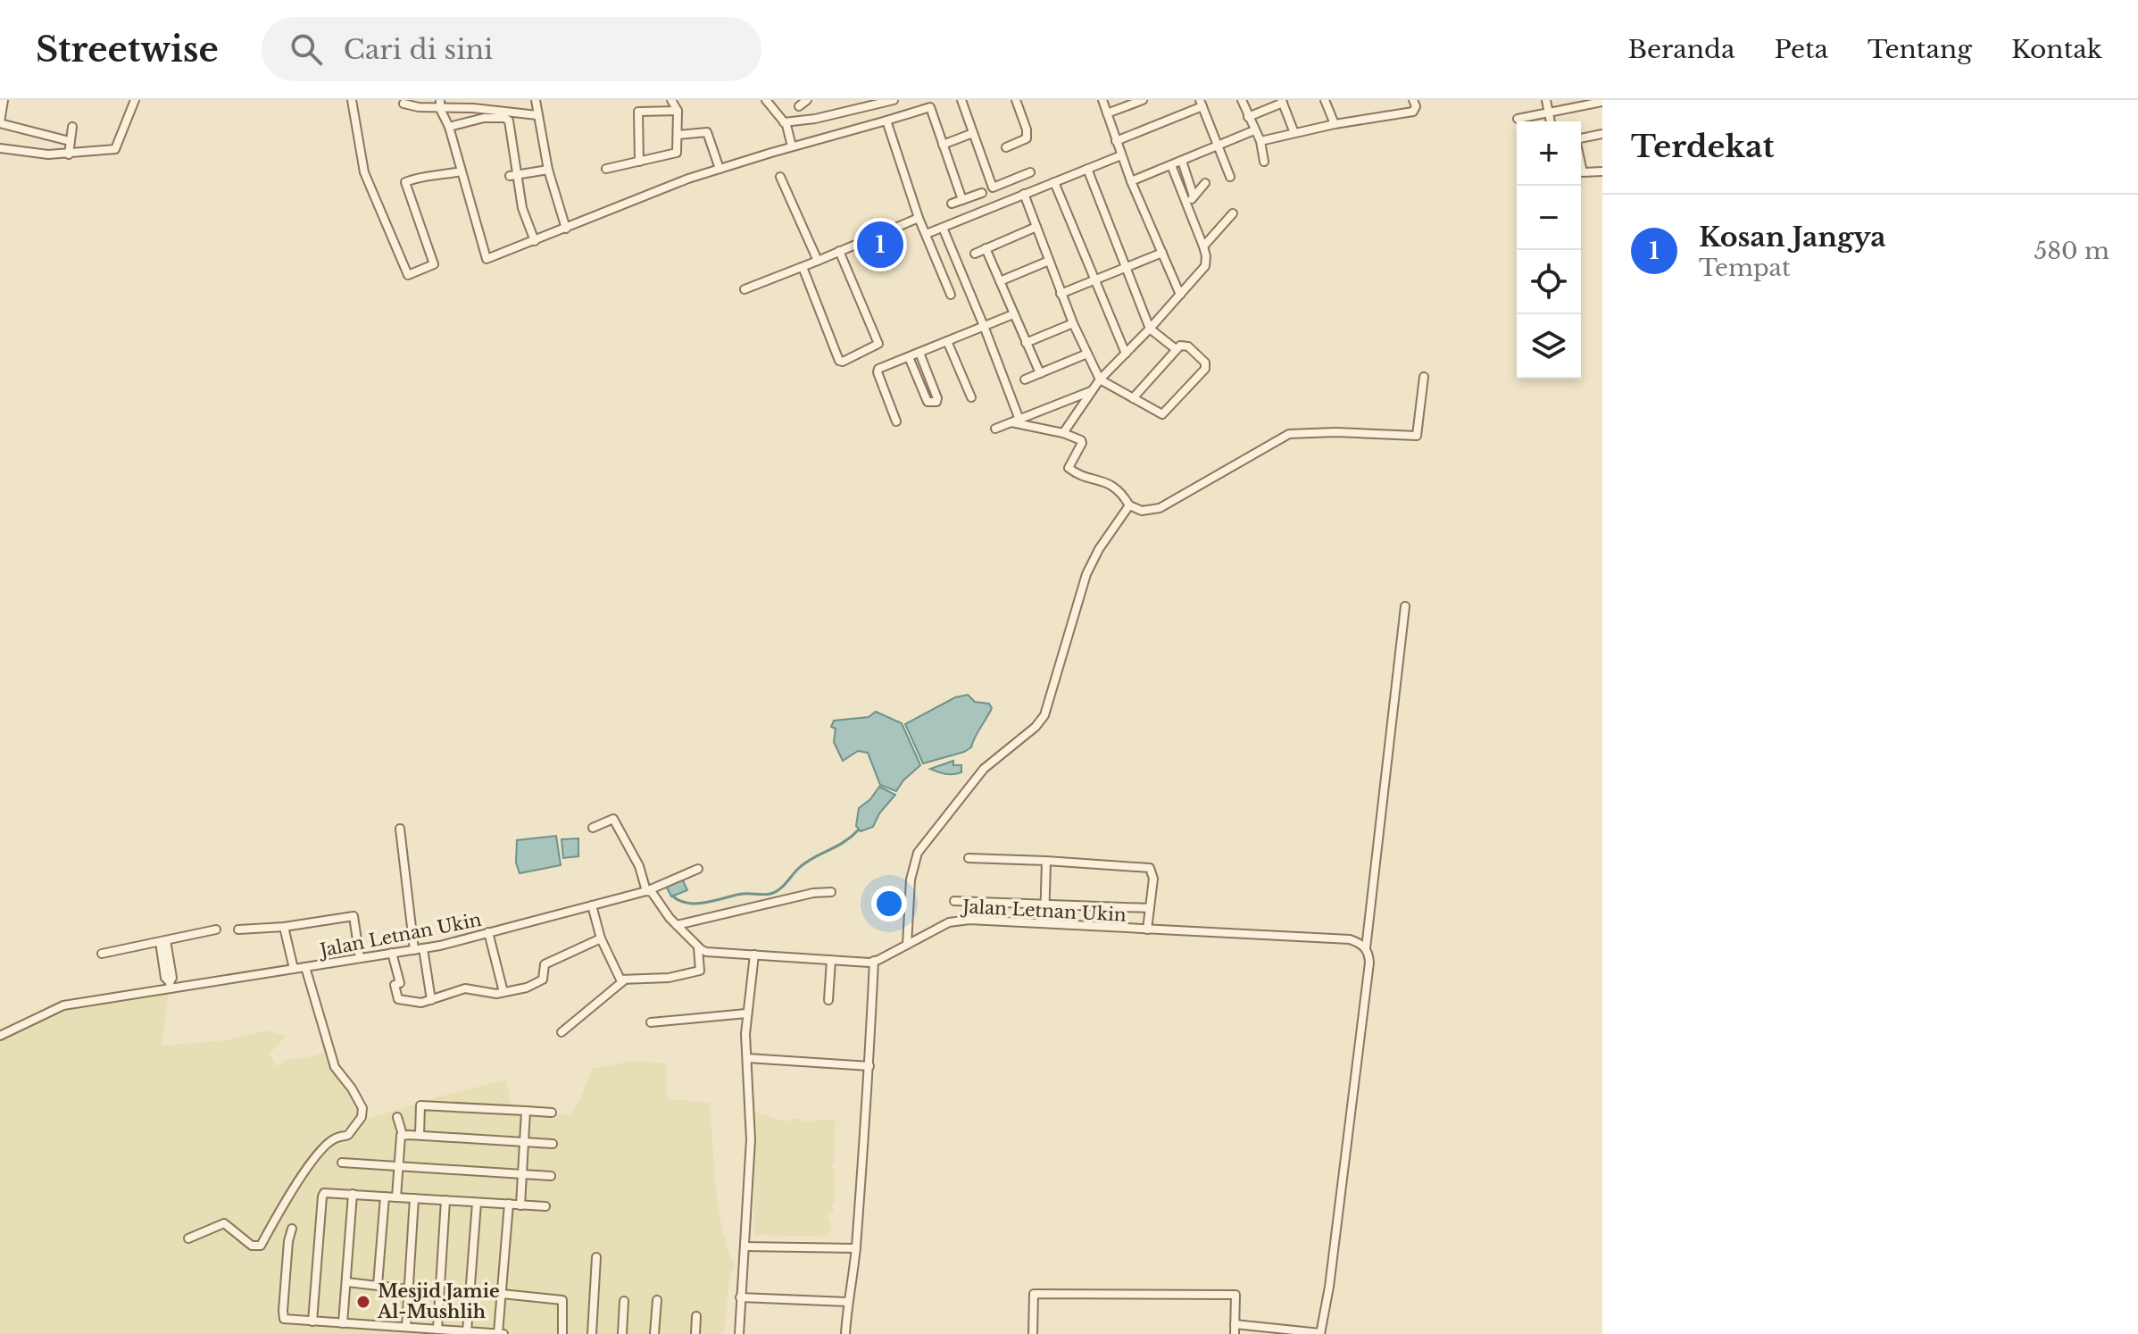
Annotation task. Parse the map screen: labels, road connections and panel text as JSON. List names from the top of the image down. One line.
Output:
{"streets":{"street":["Jalan Letnan Ukin"]},"places":["Mesjid Jamie Al-Mushlih"],"page":{"header":"Streetwise","search":"Cari di sini","nav":["Beranda","Peta","Tentang","Kontak"],"heading":"Terdekat","map_buttons":["+","−"],"list":[{"mark":"1","name":"Kosan Jangya","note":"Tempat","value":"580 m"}],"pins":"1"}}
